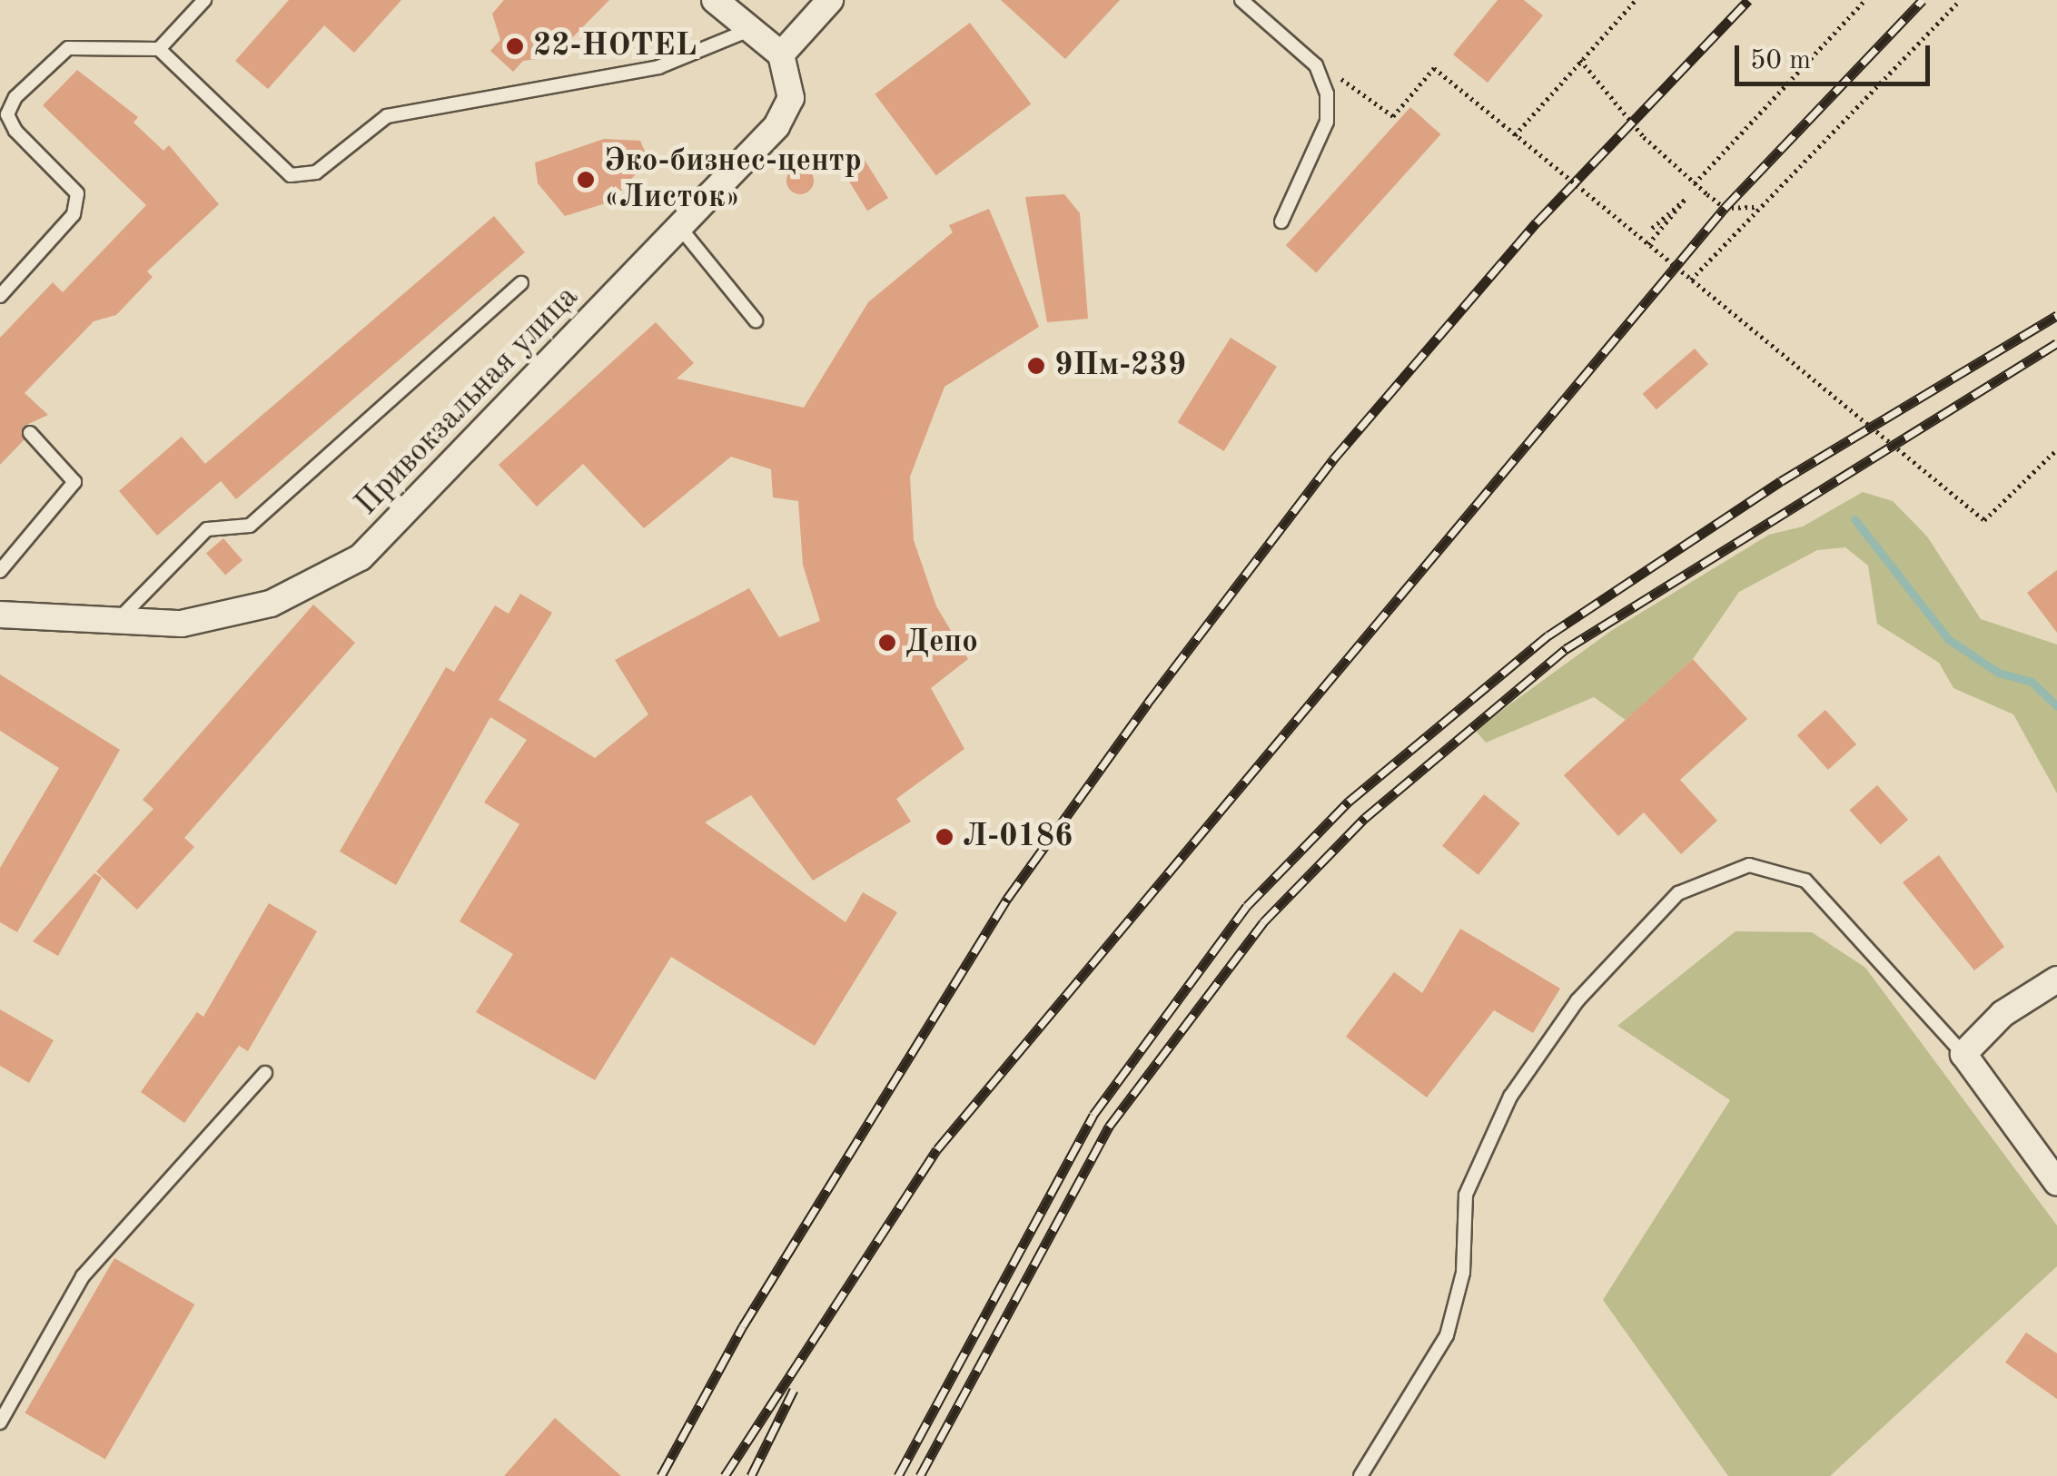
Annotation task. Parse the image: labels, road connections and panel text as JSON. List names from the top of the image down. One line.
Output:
{"streets":{"street":["Привокзальная улица"]},"places":["22-HOTEL","Эко-бизнес-центр «Листок»","9Пм-239","Депо","Л-0186"],"scale_bar":"50 m"}
